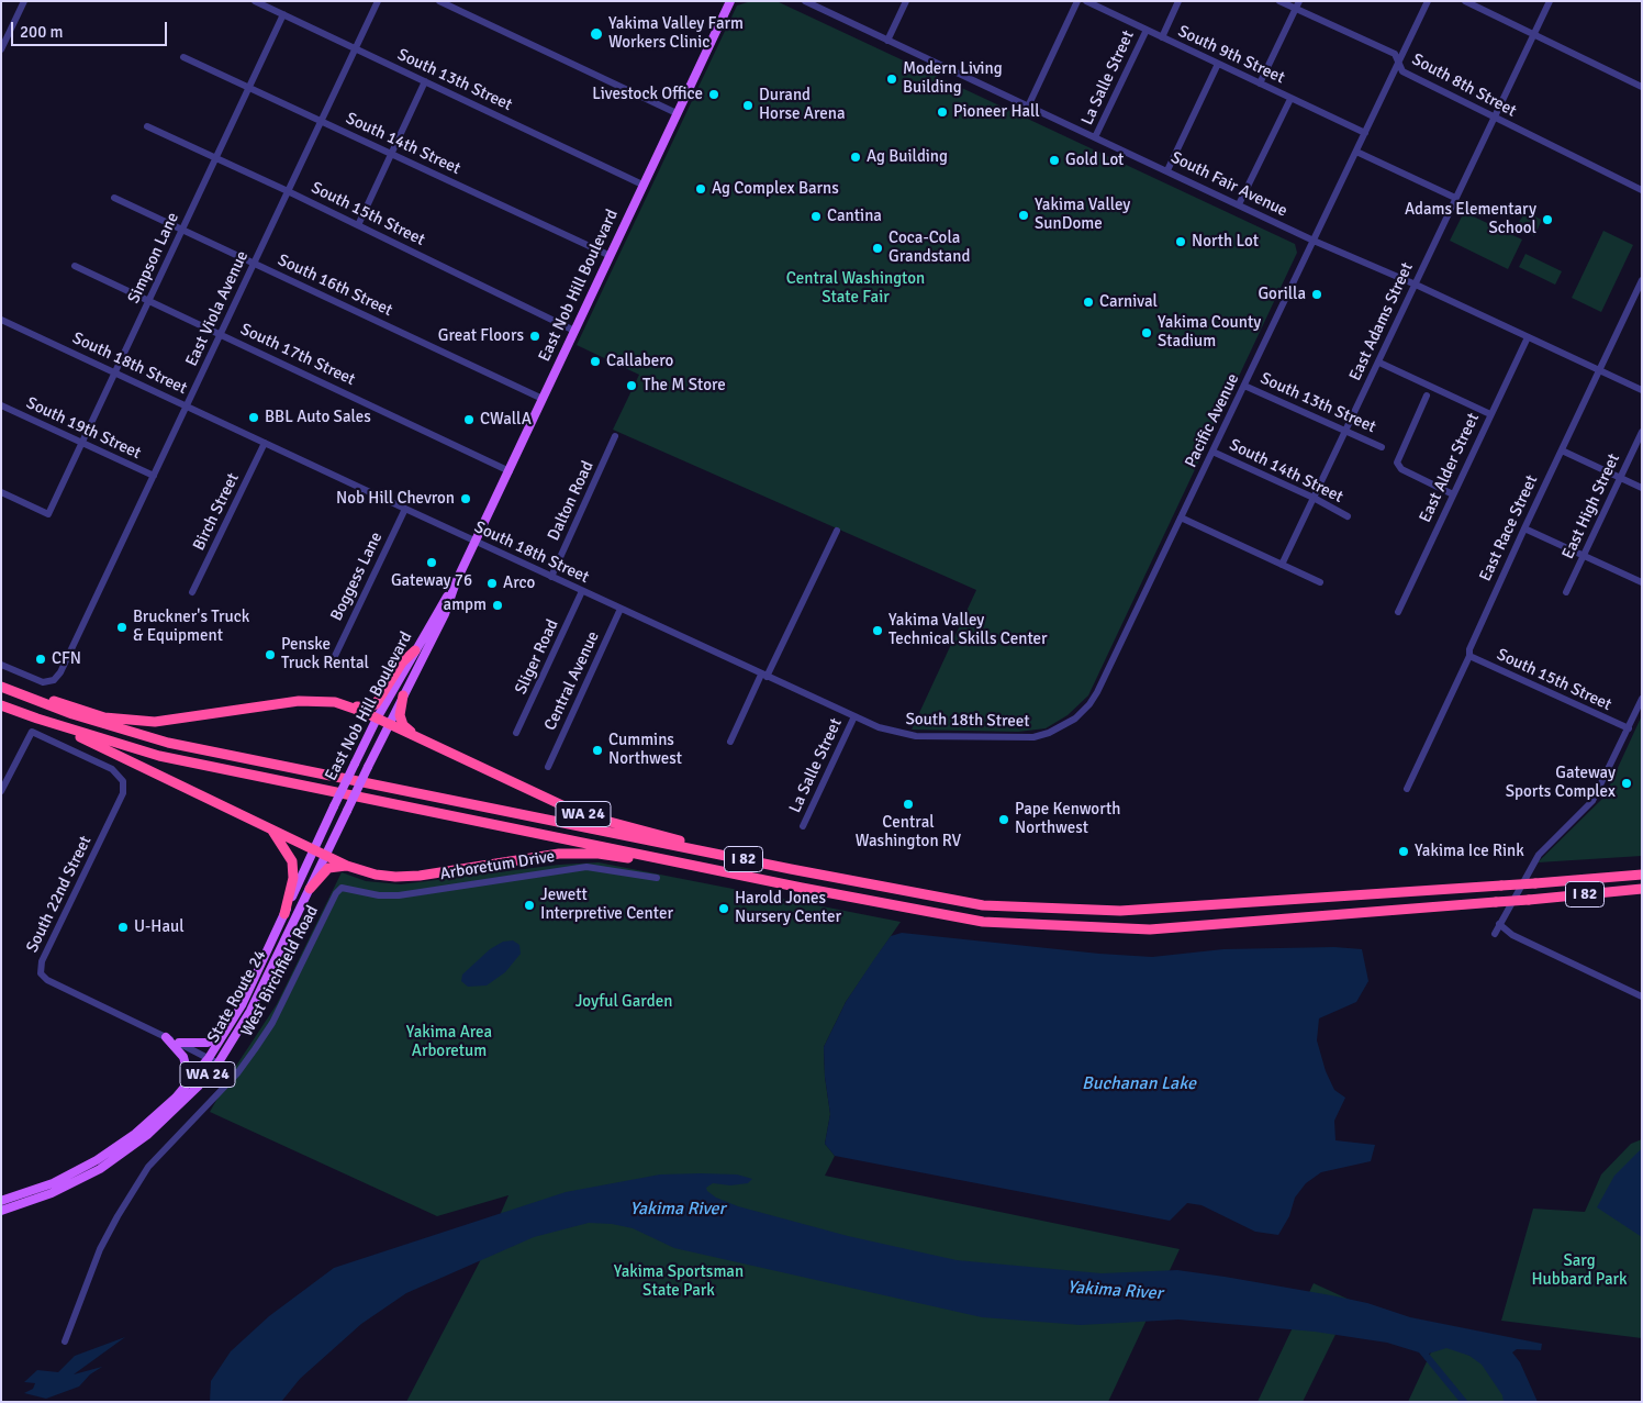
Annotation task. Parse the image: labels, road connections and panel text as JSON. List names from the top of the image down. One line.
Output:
{"streets":{"highway":["WA 24","I 82"],"main road":["East Nob Hill Boulevard","State Route 24"],"street":["South 9th Street","La Salle Street","South 13th Street","South 8th Street","South 14th Street","South Fair Avenue","South 15th Street","Simpson Lane","South 16th Street","East Viola Avenue","East Adams Street","South 17th Street","South 18th Street","Pacific Avenue","South 19th Street","East Alder Street","Dalton Road","East High Street","Birch Street","East Race Street","Boggess Lane","Sliger Road","Central Avenue","Arboretum Drive","South 22nd Street","West Birchfield Road"]},"crossings":[["South 9th Street","La Salle Street"],["South 9th Street","Pacific Avenue"],["La Salle Street","South Fair Avenue"],["La Salle Street","South 18th Street"],["South 13th Street","Simpson Lane"],["South 13th Street","East Nob Hill Boulevard"],["South 13th Street","East Viola Avenue"],["South 13th Street","East Adams Street"],["South 13th Street","Pacific Avenue"],["South 8th Street","East Adams Street"],["South 8th Street","Pacific Avenue"],["South 14th Street","Simpson Lane"],["South 14th Street","East Nob Hill Boulevard"],["South 14th Street","East Viola Avenue"],["South 14th Street","East Adams Street"],["South 14th Street","Pacific Avenue"],["South Fair Avenue","East Adams Street"],["South Fair Avenue","Pacific Avenue"],["South Fair Avenue","East Alder Street"],["South Fair Avenue","East Race Street"],["South 15th Street","Simpson Lane"],["South 15th Street","East Nob Hill Boulevard"],["South 15th Street","East Viola Avenue"],["South 15th Street","East Race Street"],["Simpson Lane","South 16th Street"],["Simpson Lane","South 17th Street"],["Simpson Lane","South 18th Street"],["Simpson Lane","South 19th Street"],["South 16th Street","East Nob Hill Boulevard"],["South 16th Street","East Viola Avenue"],["East Nob Hill Boulevard","South 17th Street"],["East Nob Hill Boulevard","South 18th Street"],["East Nob Hill Boulevard","WA 24"],["East Nob Hill Boulevard","State Route 24"],["East Viola Avenue","South 17th Street"],["East Viola Avenue","South 18th Street"],["East Viola Avenue","South 19th Street"],["South 18th Street","Pacific Avenue"],["South 18th Street","Dalton Road"],["South 18th Street","Birch Street"],["South 18th Street","Boggess Lane"],["South 18th Street","Sliger Road"],["South 18th Street","Central Avenue"],["WA 24","I 82"],["WA 24","State Route 24"],["Arboretum Drive","West Birchfield Road"],["South 22nd Street","West Birchfield Road"],["South 22nd Street","State Route 24"]],"water":["Buchanan Lake","Yakima River"],"parks":["Central Washington State Fair","Joyful Garden","Yakima Area Arboretum","Sarg Hubbard Park","Yakima Sportsman State Park"],"places":["Yakima Valley Farm Workers Clinic","Modern Living Building","Livestock Office","Durand Horse Arena","Pioneer Hall","Ag Building","Gold Lot","Ag Complex Barns","Yakima Valley SunDome","Cantina","Adams Elementary School","North Lot","Coca-Cola Grandstand","Gorilla","Carnival","Yakima County Stadium","Great Floors","Callabero","The M Store","BBL Auto Sales","CWallA","Nob Hill Chevron","Gateway 76","Arco","ampm","Bruckner's Truck & Equipment","Yakima Valley Technical Skills Center","Penske Truck Rental","CFN","Cummins Northwest","Gateway Sports Complex","Central Washington RV","Pape Kenworth Northwest","Yakima Ice Rink","Jewett Interpretive Center","Harold Jones Nursery Center","U-Haul"],"scale_bar":"200 m"}
